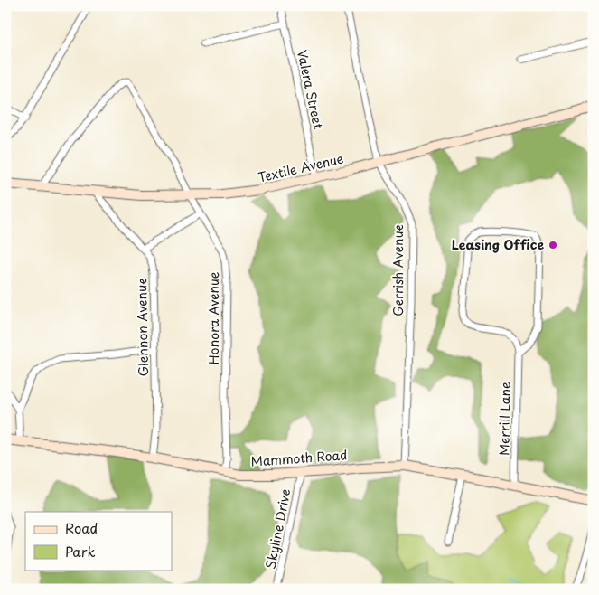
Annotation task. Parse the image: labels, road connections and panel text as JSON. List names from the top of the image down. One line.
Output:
{"streets":{"main road":["Textile Avenue","Mammoth Road"],"street":["Valera Street","Gerrish Avenue","Honora Avenue","Glennon Avenue","Merrill Lane","Skyline Drive"]},"crossings":[["Valera Street","Textile Avenue"],["Textile Avenue","Gerrish Avenue"],["Textile Avenue","Honora Avenue"],["Textile Avenue","Glennon Avenue"],["Gerrish Avenue","Mammoth Road"],["Honora Avenue","Mammoth Road"],["Glennon Avenue","Mammoth Road"],["Merrill Lane","Mammoth Road"],["Mammoth Road","Skyline Drive"]],"places":["Leasing Office"],"legend":["Road","Park"]}
